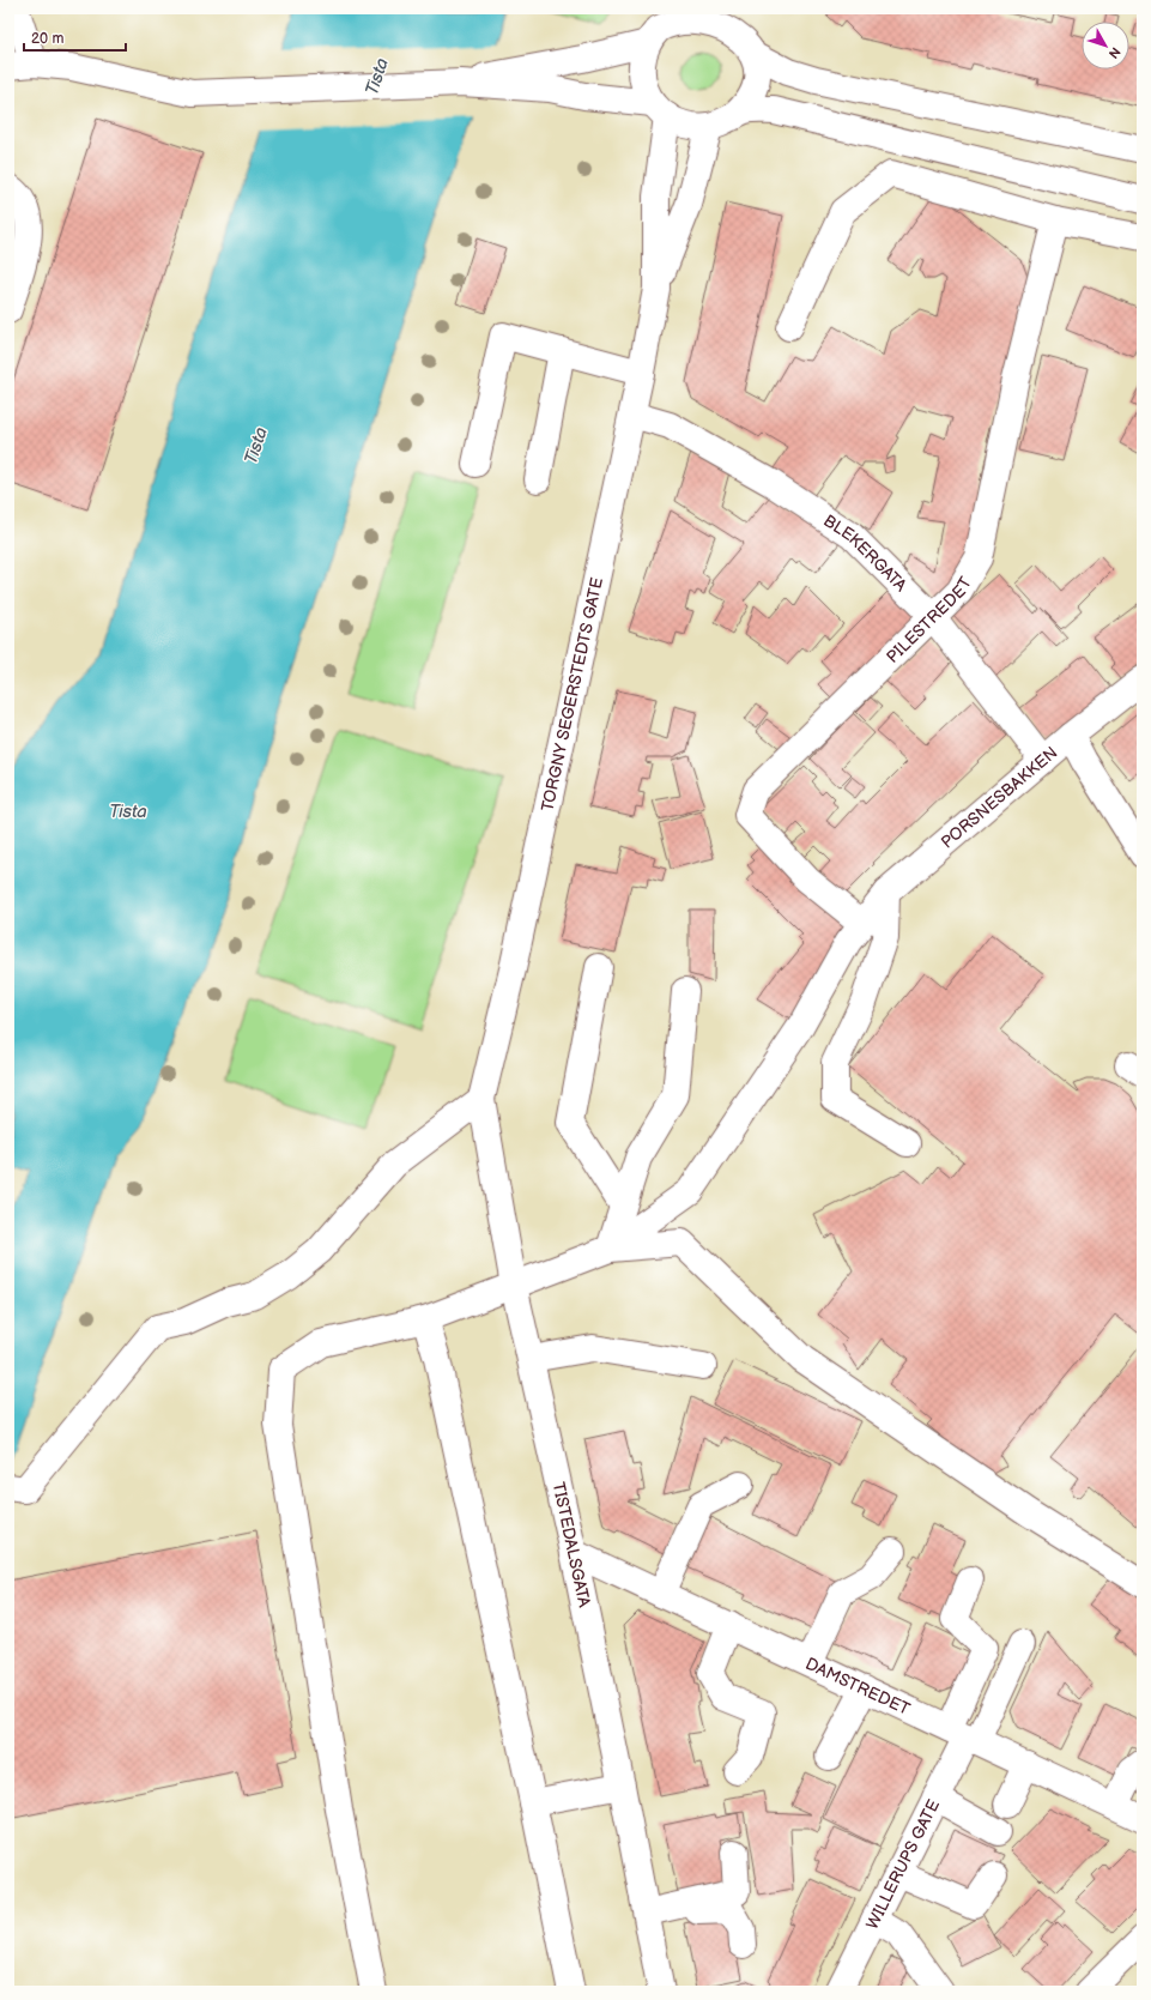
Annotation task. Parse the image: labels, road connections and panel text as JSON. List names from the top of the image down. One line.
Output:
{"streets":{"street":["BLEKERGATA","PILESTREDET","TORGNY SEGERSTEDTS GATE","PORSNESBAKKEN","TISTEDALSGATA","DAMSTREDET","WILLERUPS GATE"]},"crossings":[["BLEKERGATA","PILESTREDET"],["BLEKERGATA","TORGNY SEGERSTEDTS GATE"],["BLEKERGATA","PORSNESBAKKEN"],["PILESTREDET","PORSNESBAKKEN"],["TORGNY SEGERSTEDTS GATE","TISTEDALSGATA"],["TISTEDALSGATA","DAMSTREDET"],["DAMSTREDET","WILLERUPS GATE"]],"water":["Tista"],"scale_bar":"20 m","north":"bottom right"}
